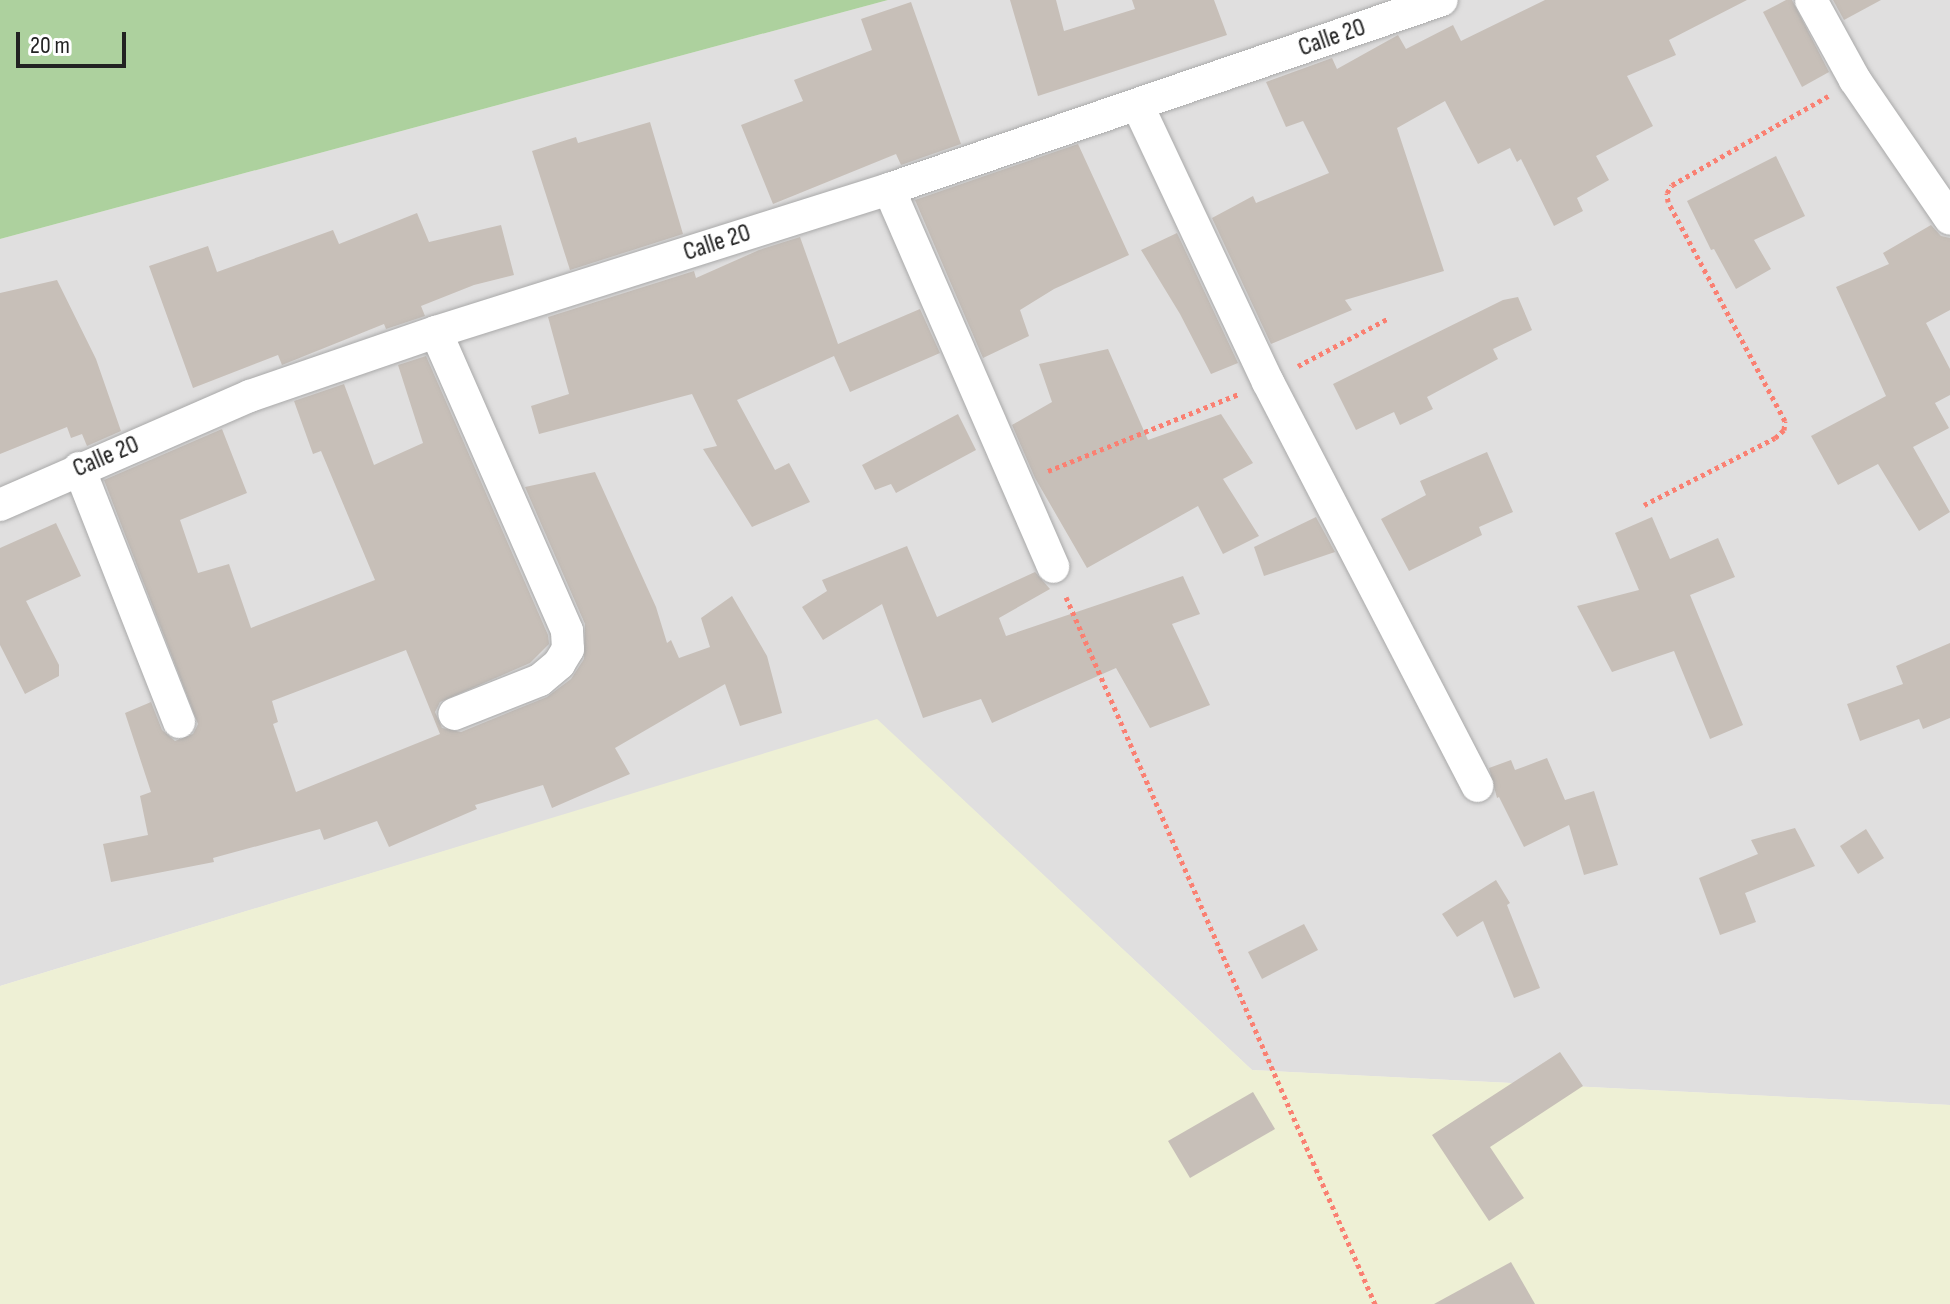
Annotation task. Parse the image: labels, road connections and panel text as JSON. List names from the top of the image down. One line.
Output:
{"streets":{"street":["Calle 20"]},"scale_bar":"20 m"}
